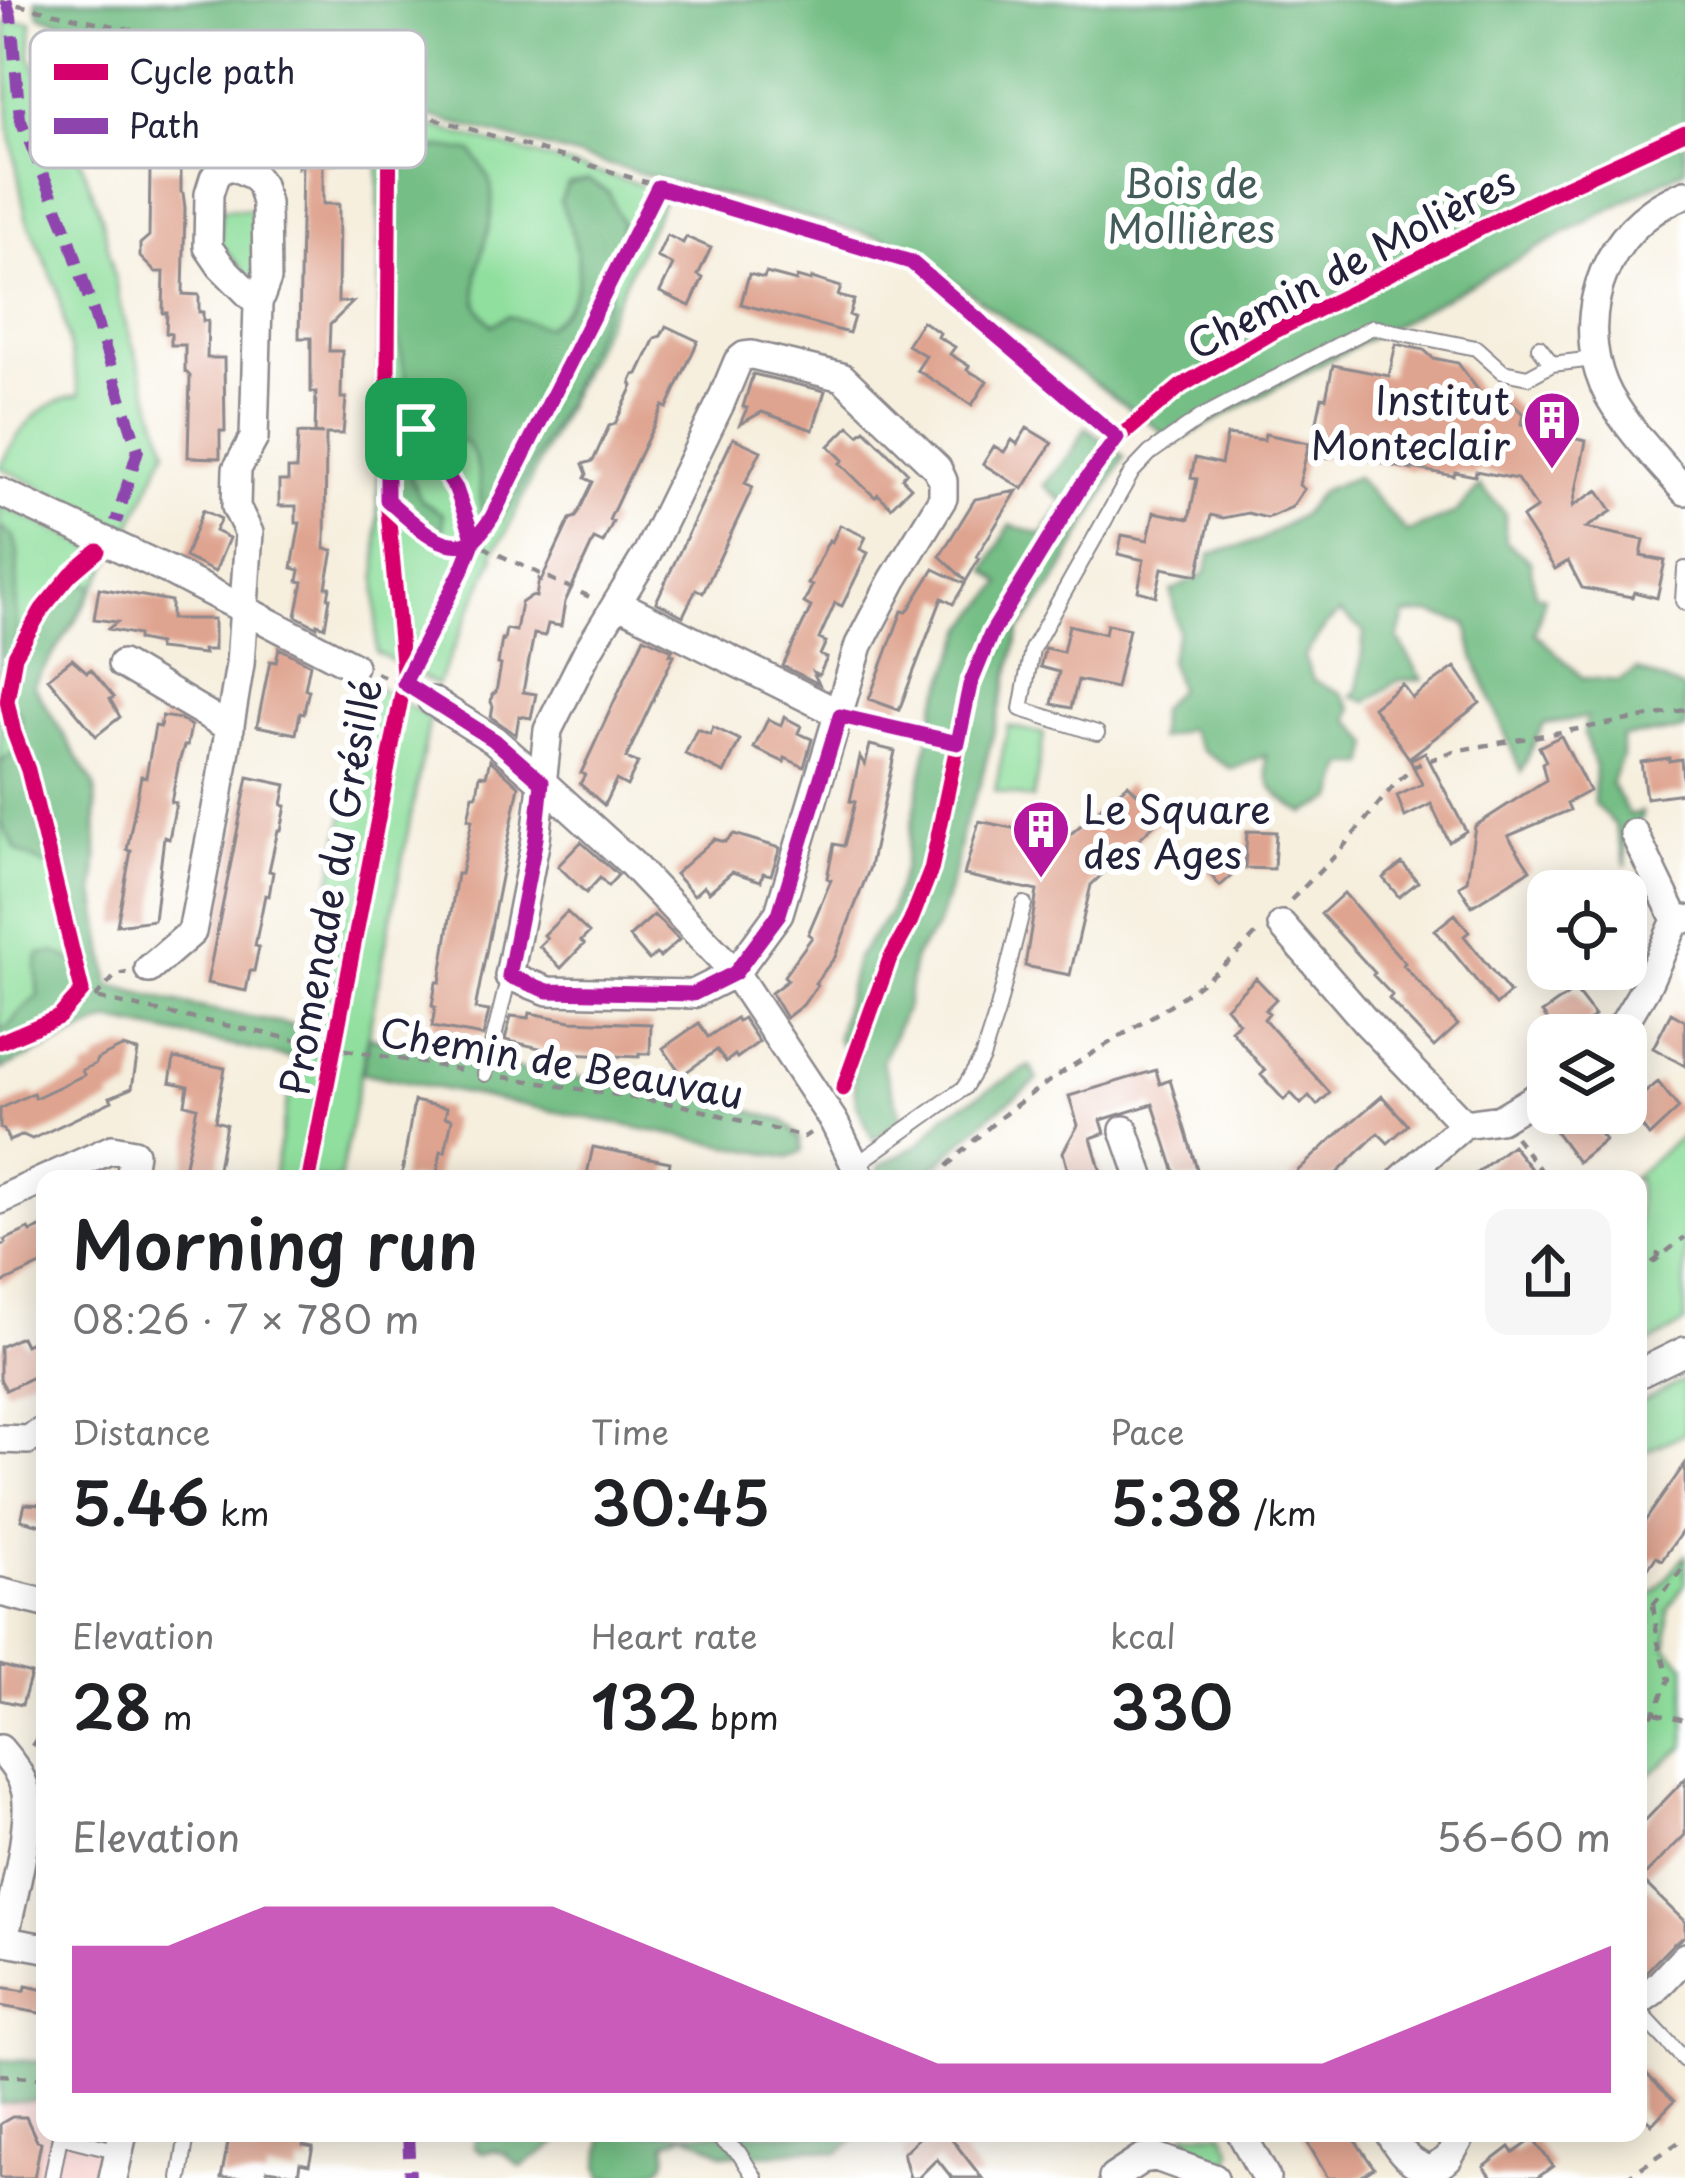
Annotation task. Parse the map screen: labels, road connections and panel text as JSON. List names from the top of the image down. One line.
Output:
{"streets":{"path":["Chemin de Beauvau"],"cycle path":["Chemin de Molières","Promenade du Grésillé"]},"crossings":[["Promenade du Grésillé","Chemin de Beauvau"]],"parks":["Bois de Mollières"],"places":{"building":["Institut Monteclair","Le Square des Ages"]},"legend":["Cycle path","Path"],"page":{"heading":["Morning run","08:26 · 7 × 780 m"],"stats":[["Distance","5.46 km"],["Time","30:45"],["Pace","5:38 /km"],["Elevation","28 m"],["Heart rate","132 bpm"],["kcal","330"]],"chart":["Elevation","56–60 m"]}}
